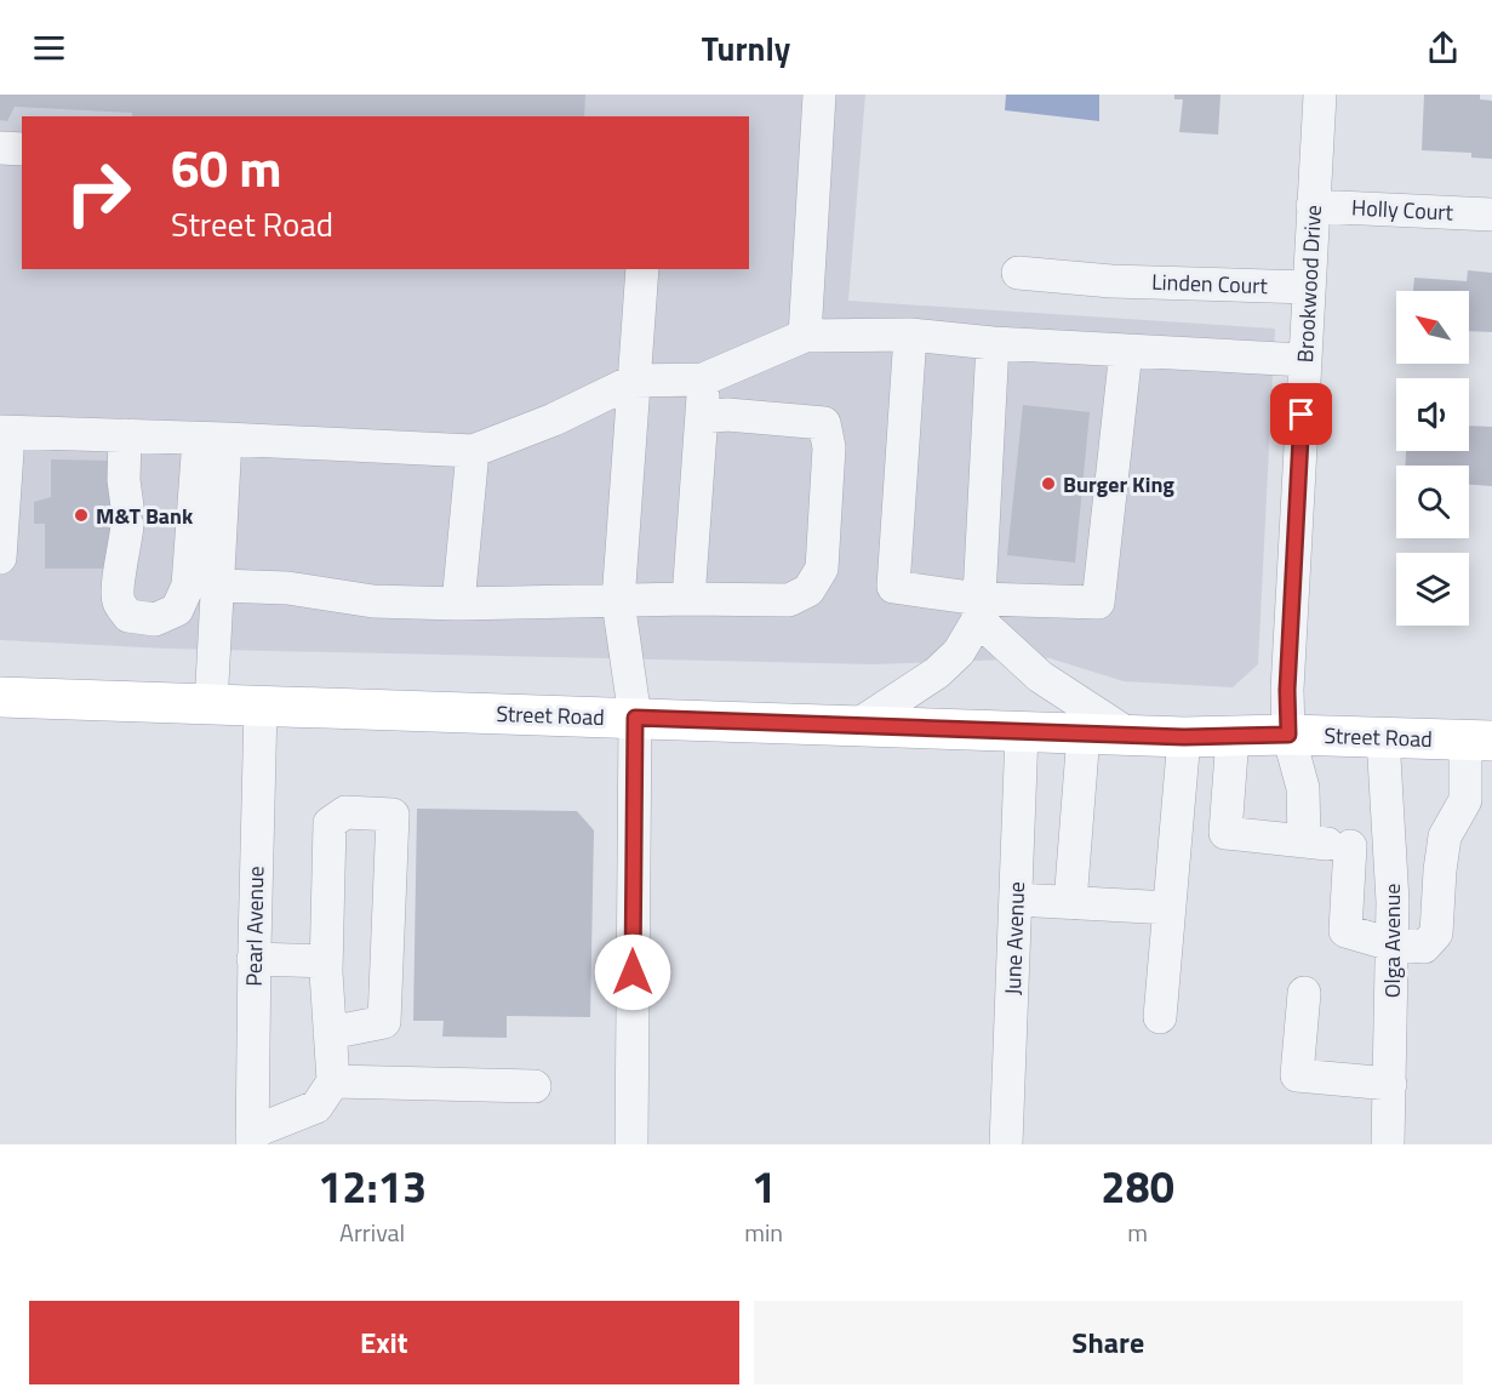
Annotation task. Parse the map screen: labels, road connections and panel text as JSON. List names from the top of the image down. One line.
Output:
{"streets":{"main road":["Street Road"],"street":["Holly Court","Linden Court","Brookwood Drive","Pearl Avenue","June Avenue","Olga Avenue"]},"crossings":[["Holly Court","Brookwood Drive"],["Linden Court","Brookwood Drive"],["Brookwood Drive","Street Road"],["Street Road","Pearl Avenue"],["Street Road","June Avenue"],["Street Road","Olga Avenue"]],"places":["Burger King","M&T Bank"],"north":"top left","page":{"header":"Turnly","turn":["60 m","Street Road"],"eta":["12:13","Arrival","1","min","280","m"],"buttons":["Exit","Share"]}}
